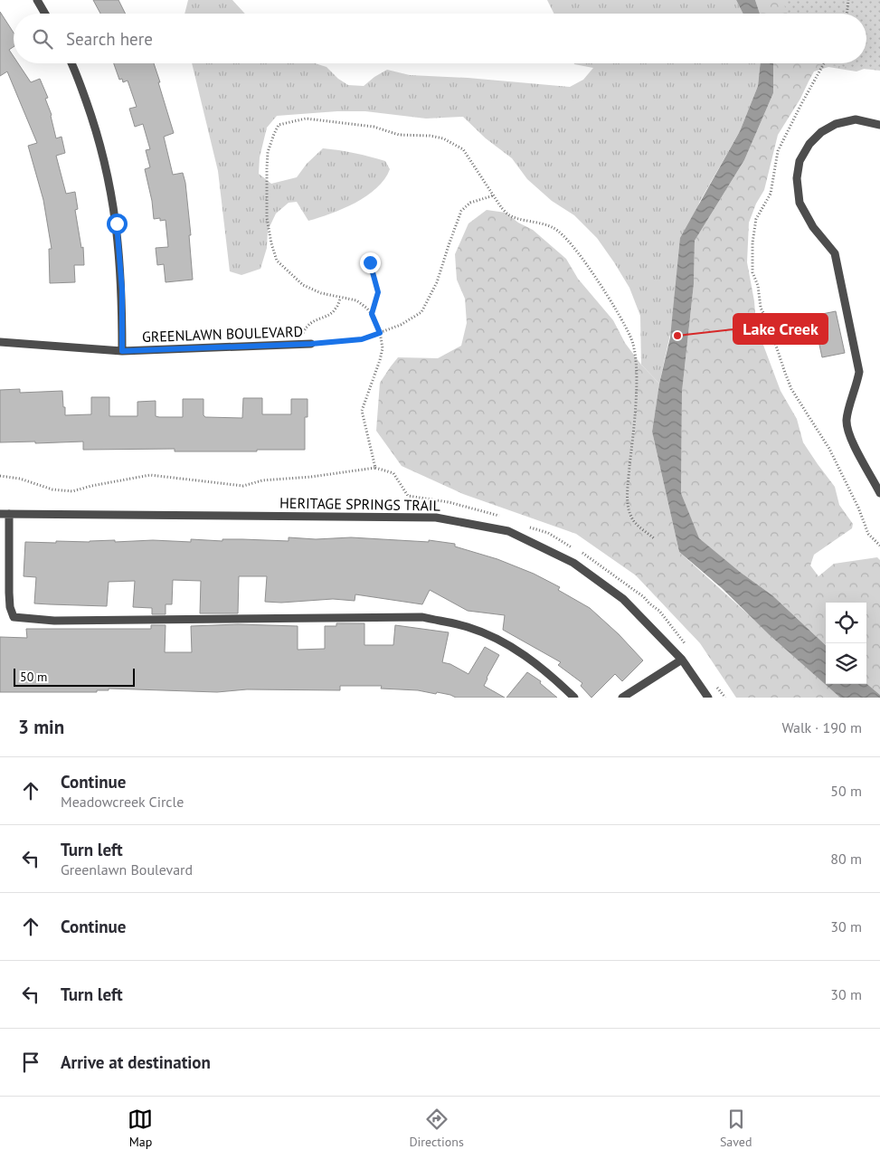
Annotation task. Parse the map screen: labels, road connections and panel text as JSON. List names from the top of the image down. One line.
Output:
{"streets":{"street":["GREENLAWN BOULEVARD","HERITAGE SPRINGS TRAIL"]},"places":["Lake Creek"],"scale_bar":"50 m","page":{"search":"Search here","scale":"50 m","heading":["3 min","Walk · 190 m"],"list":[["Continue","Meadowcreek Circle","50 m"],["Turn left","Greenlawn Boulevard","80 m"],["Continue","30 m"],["Turn left","30 m"],"Arrive at destination"],"nav":["Map","Directions","Saved"]}}
